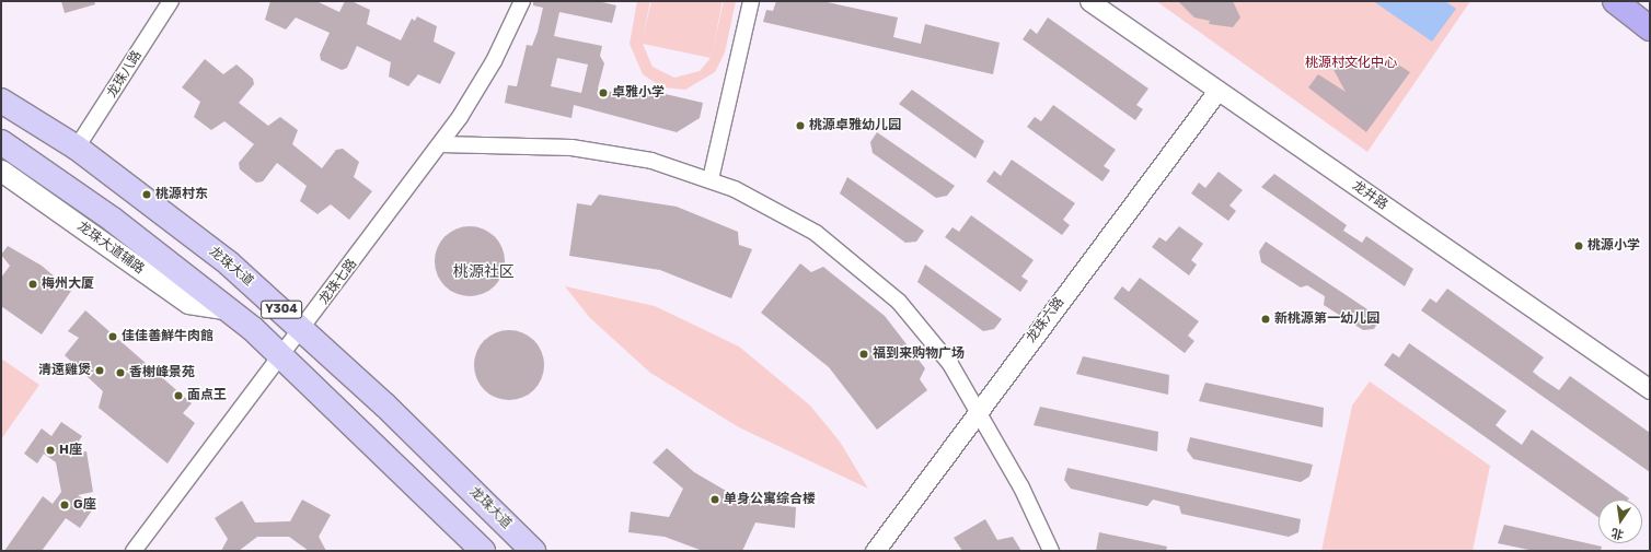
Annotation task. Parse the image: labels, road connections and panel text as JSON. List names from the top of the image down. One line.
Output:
{"streets":{"main road":["龙珠大道辅路","龙珠大道","Y304"],"street":["龙珠八路","龙井路","龙珠七路","龙珠六路"]},"crossings":[["龙珠八路","龙珠大道"],["龙井路","龙珠六路"],["龙珠大道","龙珠七路"]],"districts":["桃源社区"],"parks":["桃源村文化中心"],"places":["卓雅小学","桃源卓雅幼儿园","桃源村东","桃源小学","梅州大厦","新桃源第一幼儿园","佳佳善鮮牛肉館","福到来购物广场","清遠雞煲","香榭峰景苑","面点王","H座","单身公寓综合楼","G座"],"north":"bottom"}
